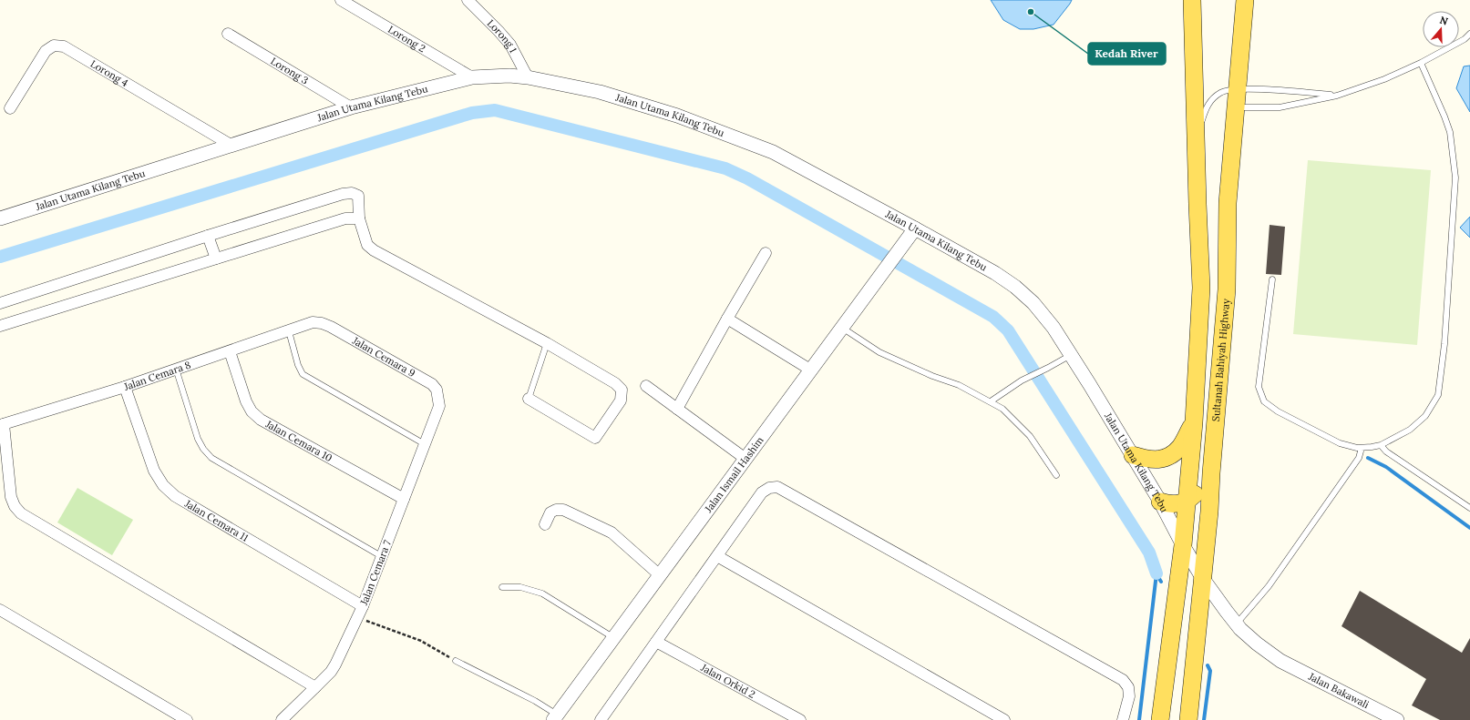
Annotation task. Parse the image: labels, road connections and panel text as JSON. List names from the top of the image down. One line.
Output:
{"streets":{"main road":["Sultanah Bahiyah Highway"],"street":["Lorong 1","Lorong 2","Lorong 3","Lorong 4","Jalan Utama Kilang Tebu","Jalan Cemara 9","Jalan Cemara 8","Jalan Cemara 10","Jalan Ismail Hashim","Jalan Cemara 11","Jalan Cemara 7","Jalan Orkid 2","Jalan Bakawali"]},"crossings":[["Lorong 1","Jalan Utama Kilang Tebu"],["Lorong 2","Jalan Utama Kilang Tebu"],["Lorong 3","Jalan Utama Kilang Tebu"],["Lorong 4","Jalan Utama Kilang Tebu"],["Jalan Utama Kilang Tebu","Sultanah Bahiyah Highway"],["Jalan Utama Kilang Tebu","Jalan Ismail Hashim"],["Jalan Utama Kilang Tebu","Jalan Bakawali"],["Jalan Cemara 9","Jalan Cemara 8"],["Jalan Cemara 9","Jalan Cemara 7"],["Jalan Cemara 8","Jalan Cemara 10"],["Jalan Cemara 8","Jalan Cemara 11"],["Jalan Cemara 10","Jalan Cemara 7"],["Jalan Cemara 11","Jalan Cemara 7"]],"places":["Kedah River"],"north":"top"}
